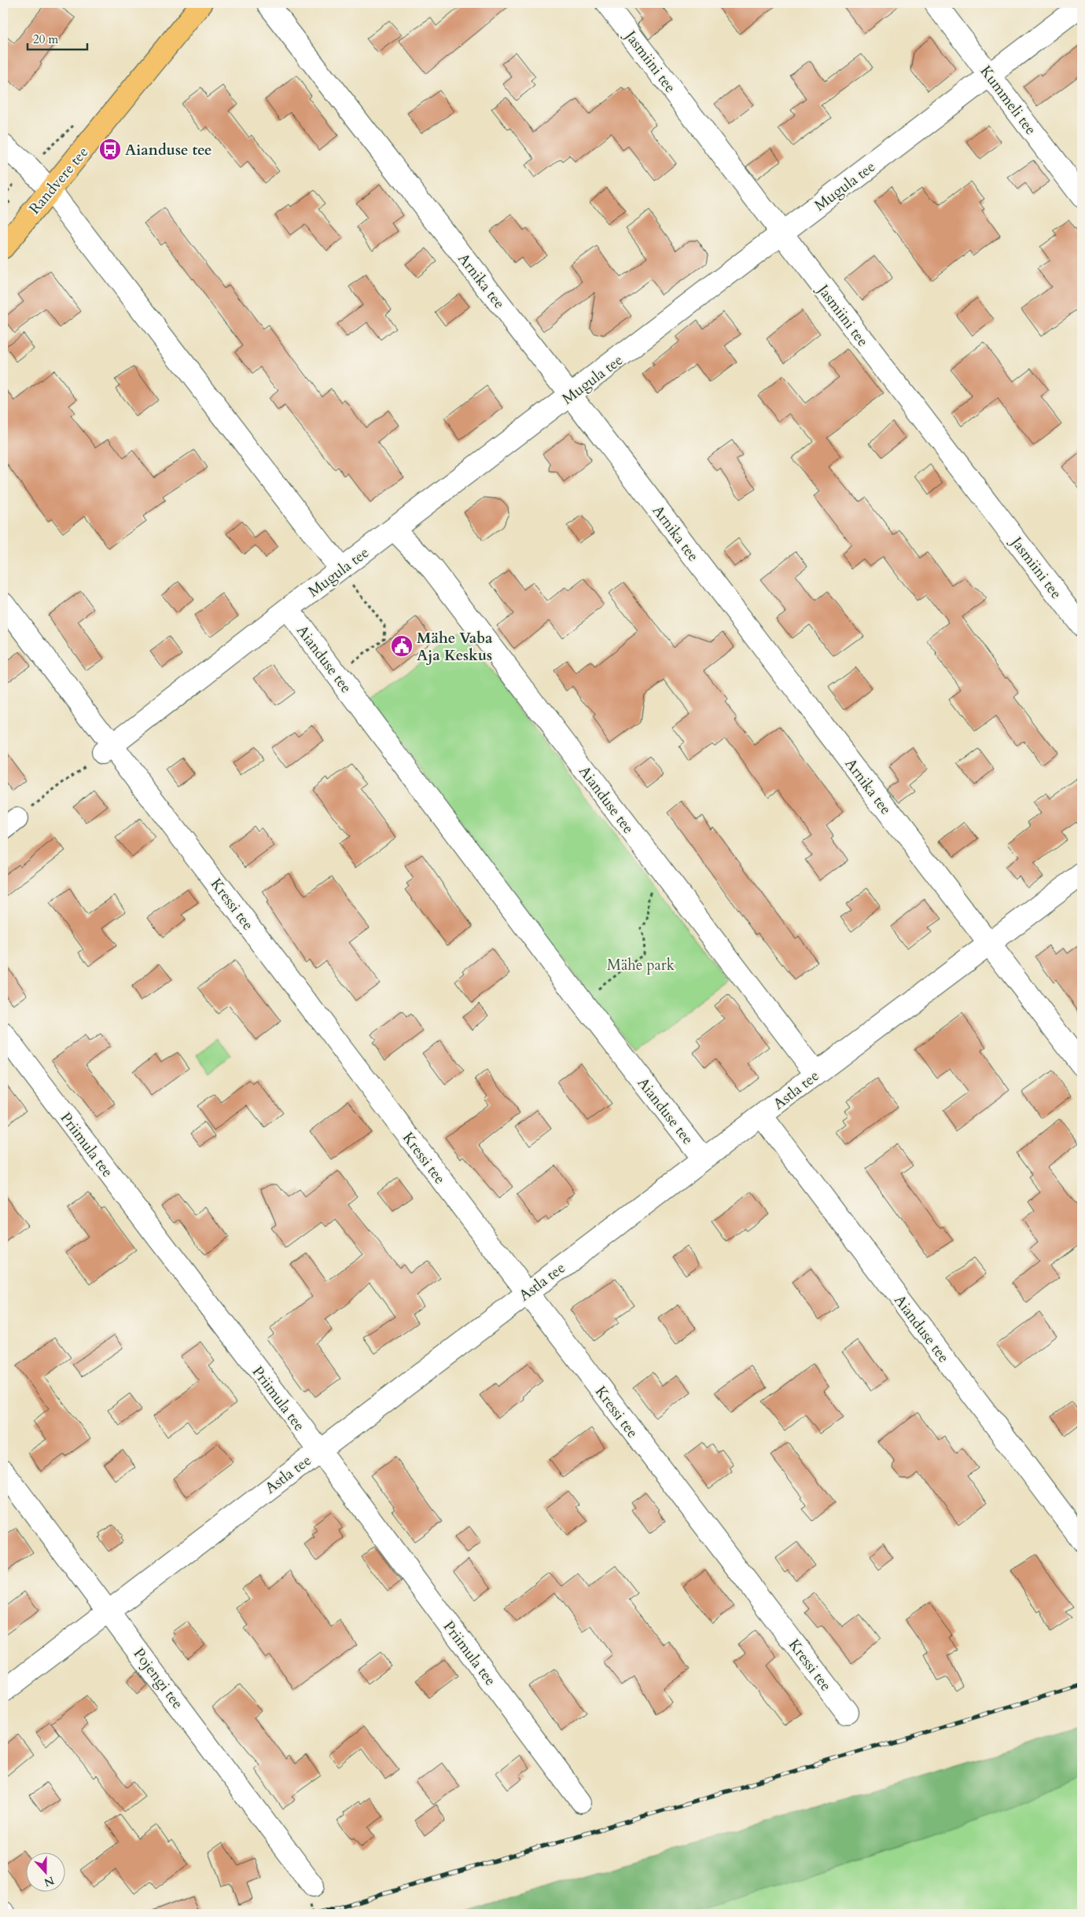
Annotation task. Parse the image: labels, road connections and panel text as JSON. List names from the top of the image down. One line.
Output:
{"streets":{"main road":["Randvere tee"],"street":["Jasmiini tee","Kummeli tee","Mugula tee","Arnika tee","Aianduse tee","Kressi tee","Astla tee","Priimula tee","Pojengi tee"]},"crossings":[["Jasmiini tee","Mugula tee"],["Kummeli tee","Mugula tee"],["Mugula tee","Arnika tee"],["Mugula tee","Aianduse tee"],["Mugula tee","Kressi tee"],["Arnika tee","Astla tee"],["Aianduse tee","Astla tee"],["Kressi tee","Astla tee"],["Astla tee","Priimula tee"],["Astla tee","Pojengi tee"]],"parks":["Mähe park"],"places":{"bus stop":["Aianduse tee"],"public building":["Mähe Vaba Aja Keskus"]},"scale_bar":"20 m","north":"bottom"}
